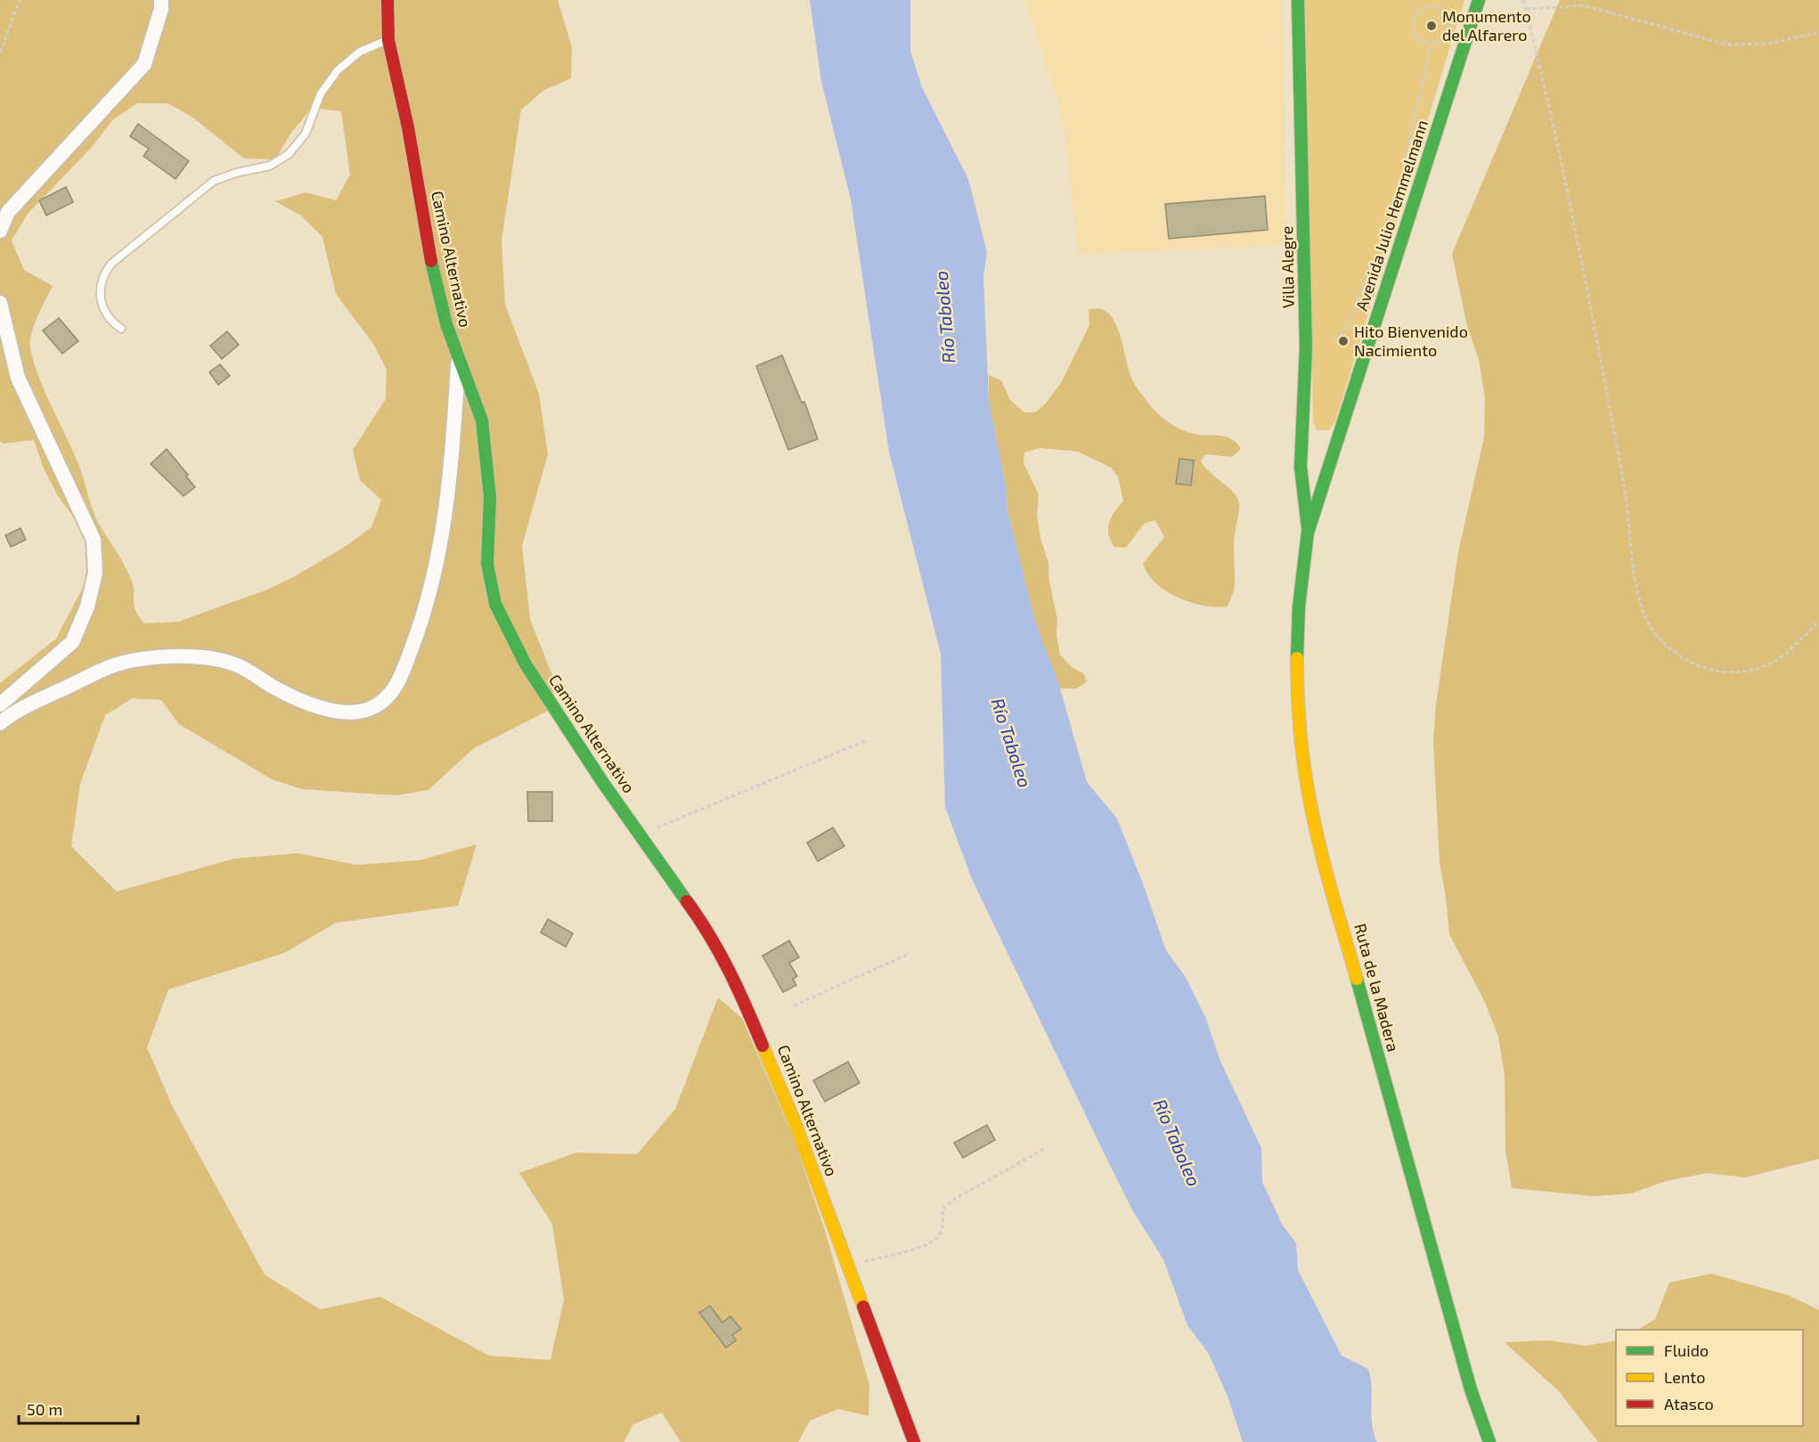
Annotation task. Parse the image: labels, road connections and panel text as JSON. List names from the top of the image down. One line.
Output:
{"streets":{"main road":["Avenida Julio Hemmelmann","Camino Alternativo","Villa Alegre","Ruta de la Madera"]},"crossings":[["Avenida Julio Hemmelmann","Villa Alegre"],["Avenida Julio Hemmelmann","Ruta de la Madera"],["Villa Alegre","Ruta de la Madera"]],"water":["Río Taboleo"],"places":["Monumento del Alfarero","Hito Bienvenido Nacimiento"],"legend":["Fluido","Lento","Atasco"],"scale_bar":"50 m"}
